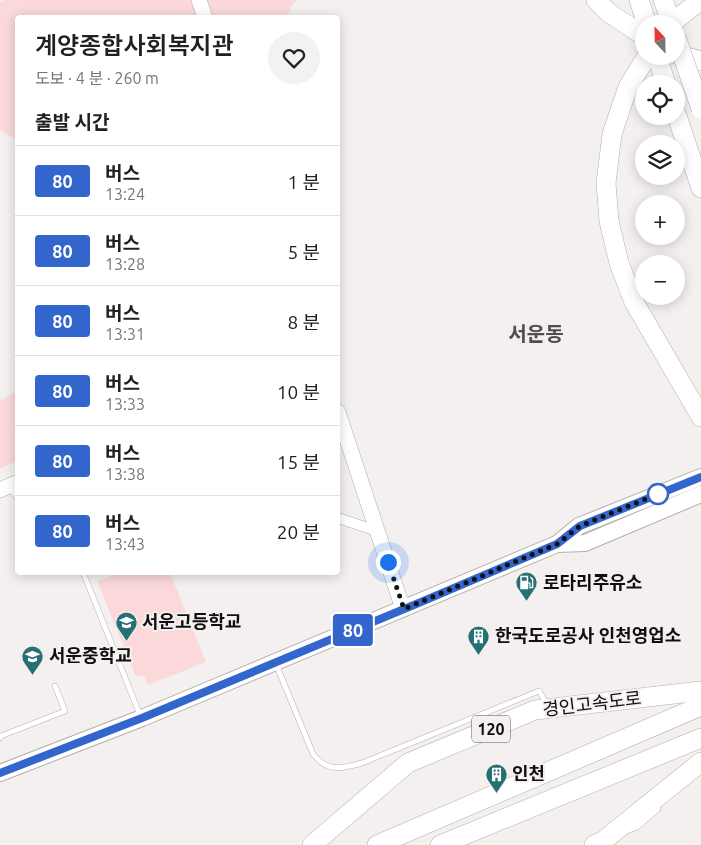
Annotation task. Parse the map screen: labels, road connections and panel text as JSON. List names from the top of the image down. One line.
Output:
{"streets":{"highway":["경인고속도로","120"]},"districts":["서운동"],"places":{"fuel station":["로타리주유소"],"school or university":["서운고등학교","서운중학교"],"building":["한국도로공사 인천영업소","인천"]},"lines":["bus line 80"],"north":"top","page":{"on_map":"80","map_buttons":["+","−"],"heading":[["계양종합사회복지관","도보 · 4 분 · 260 m"],"출발 시간"],"list":[{"mark":"80","name":"버스","note":"13:24","value":"1 분"},{"mark":"80","name":"버스","note":"13:28","value":"5 분"},{"mark":"80","name":"버스","note":"13:31","value":"8 분"},{"mark":"80","name":"버스","note":"13:33","value":"10 분"},{"mark":"80","name":"버스","note":"13:38","value":"15 분"},{"mark":"80","name":"버스","note":"13:43","value":"20 분"}]}}
